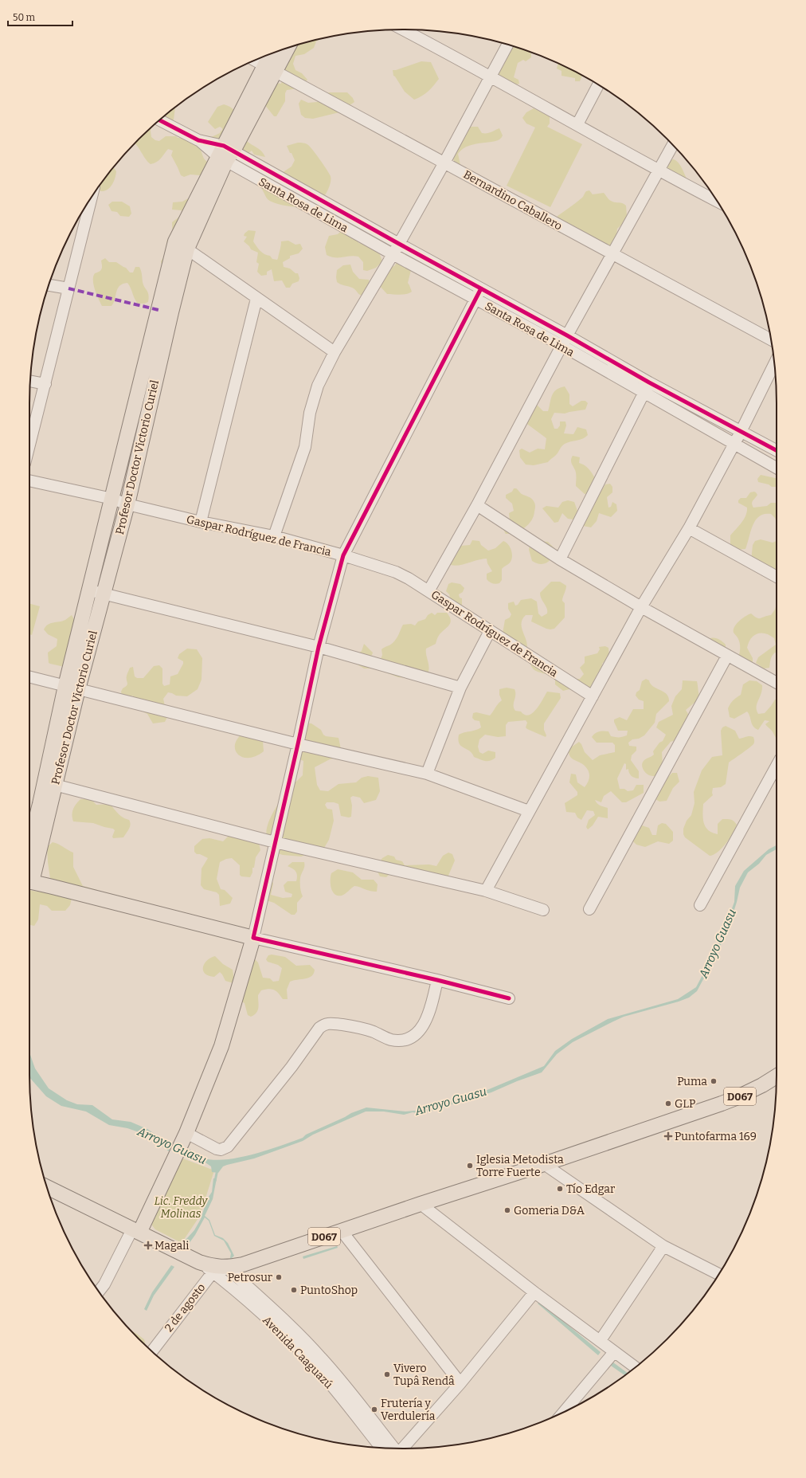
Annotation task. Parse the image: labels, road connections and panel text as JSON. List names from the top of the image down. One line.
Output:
{"streets":{"main road":["Profesor Doctor Victorio Curiel","D067"],"street":["Bernardino Caballero","Santa Rosa de Lima","Gaspar Rodríguez de Francia","2 de agosto","Avenida Caaguazú"]},"crossings":[["Bernardino Caballero","Profesor Doctor Victorio Curiel"],["Santa Rosa de Lima","Profesor Doctor Victorio Curiel"],["Profesor Doctor Victorio Curiel","Gaspar Rodríguez de Francia"],["D067","2 de agosto"],["D067","Avenida Caaguazú"],["2 de agosto","Avenida Caaguazú"]],"water":["Arroyo Guasu"],"parks":["Lic. Freddy Molinas"],"places":{"other":["Puma","GLP","Iglesia Metodista Torre Fuerte","Tío Edgar","Gomeria D&A","Petrosur","PuntoShop","Vivero Tupâ Rendâ","Frutería y Verdulería"],"health":["Puntofarma 169","Magali"]},"scale_bar":"50 m"}
